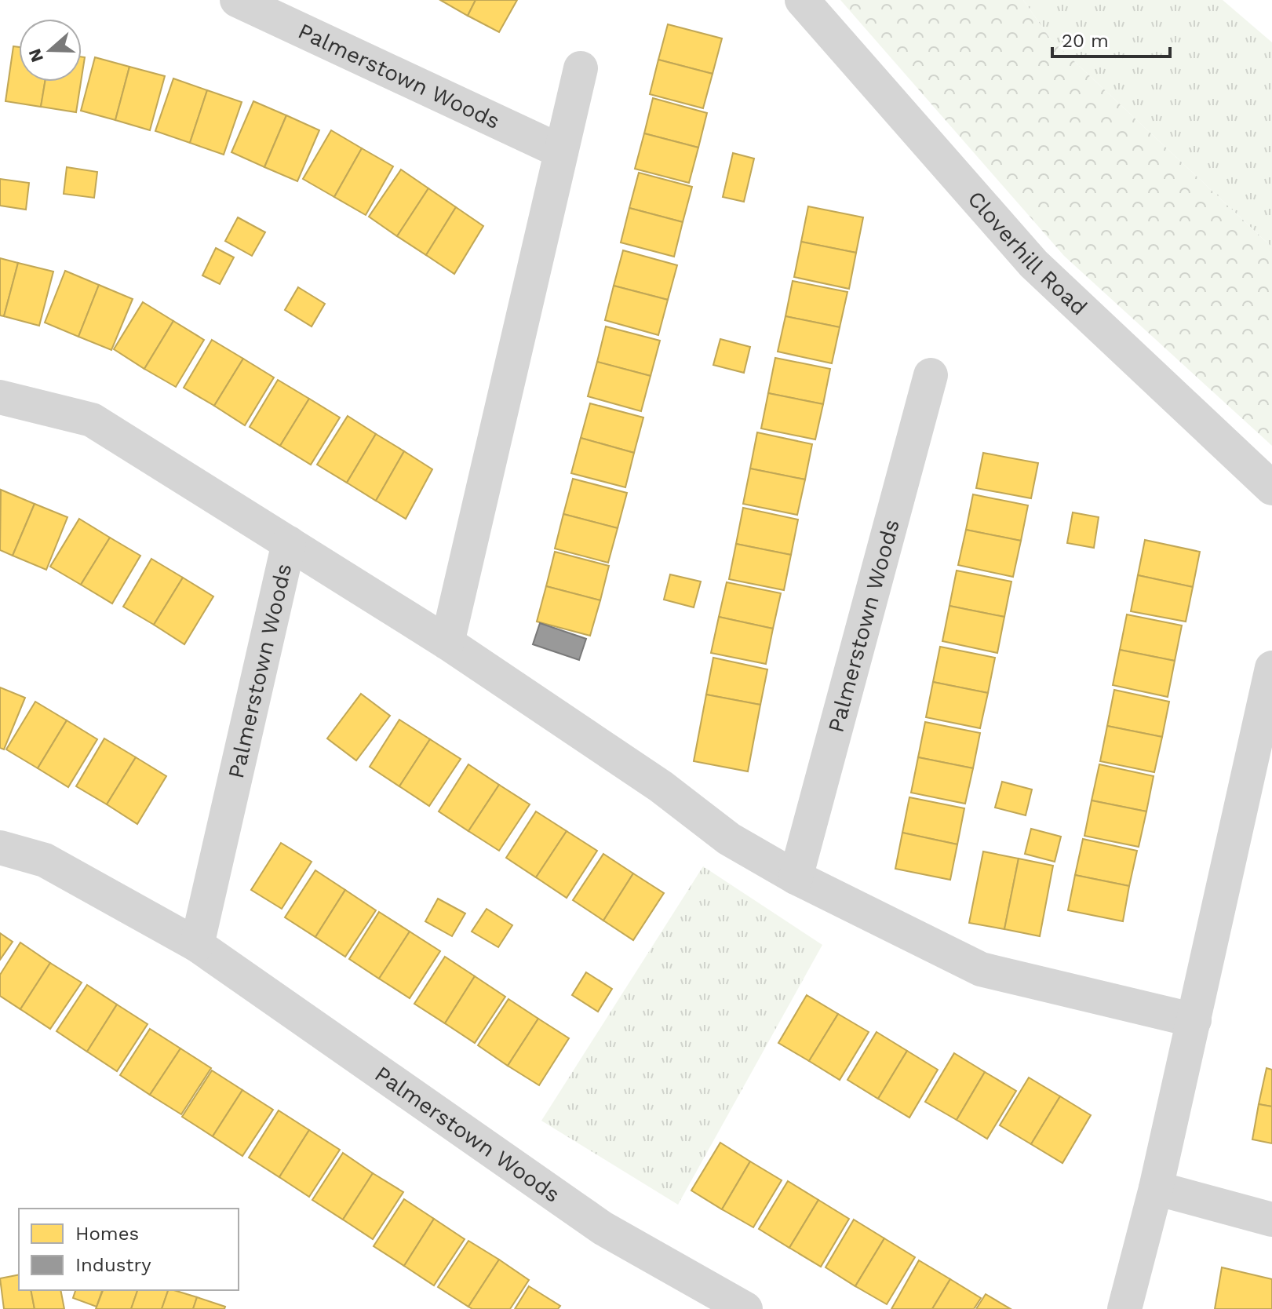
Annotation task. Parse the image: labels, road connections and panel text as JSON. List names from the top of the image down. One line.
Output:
{"streets":{"street":["Palmerstown Woods","Cloverhill Road"]},"legend":["Homes","Industry"],"scale_bar":"20 m","north":"left"}
